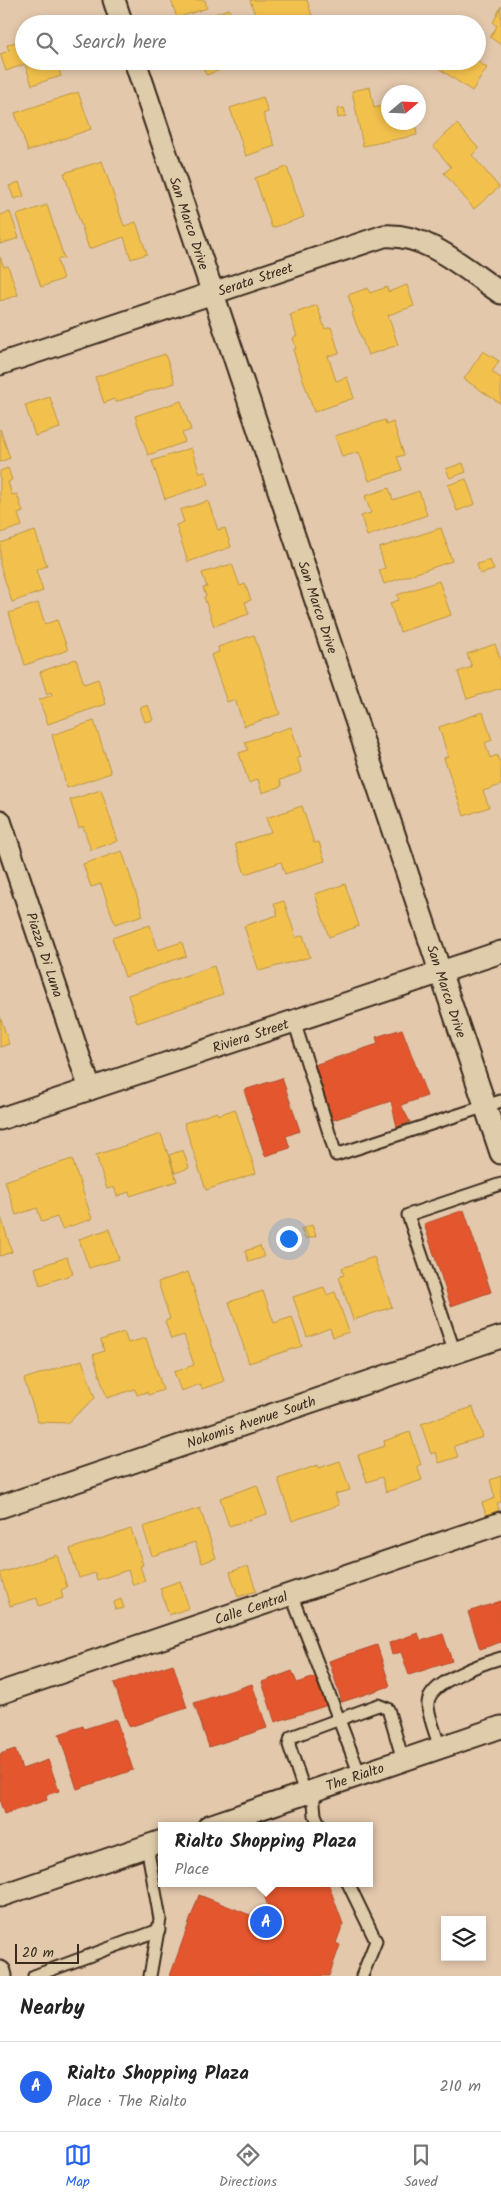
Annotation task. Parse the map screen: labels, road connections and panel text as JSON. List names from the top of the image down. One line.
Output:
{"streets":{"street":["San Marco Drive","Serata Street","Piazza Di Luna","Riviera Street","Nokomis Avenue South","Calle Central","The Rialto"]},"crossings":[["San Marco Drive","Serata Street"],["San Marco Drive","Riviera Street"],["Piazza Di Luna","Riviera Street"]],"scale_bar":"20 m","north":"right","page":{"search":"Search here","popup":["Rialto Shopping Plaza","Place"],"pins":"A","scale":"20 m","heading":"Nearby","list":[{"mark":"A","name":"Rialto Shopping Plaza","note":"Place · The Rialto","value":"210 m"}],"nav":["Map","Directions","Saved"]}}
